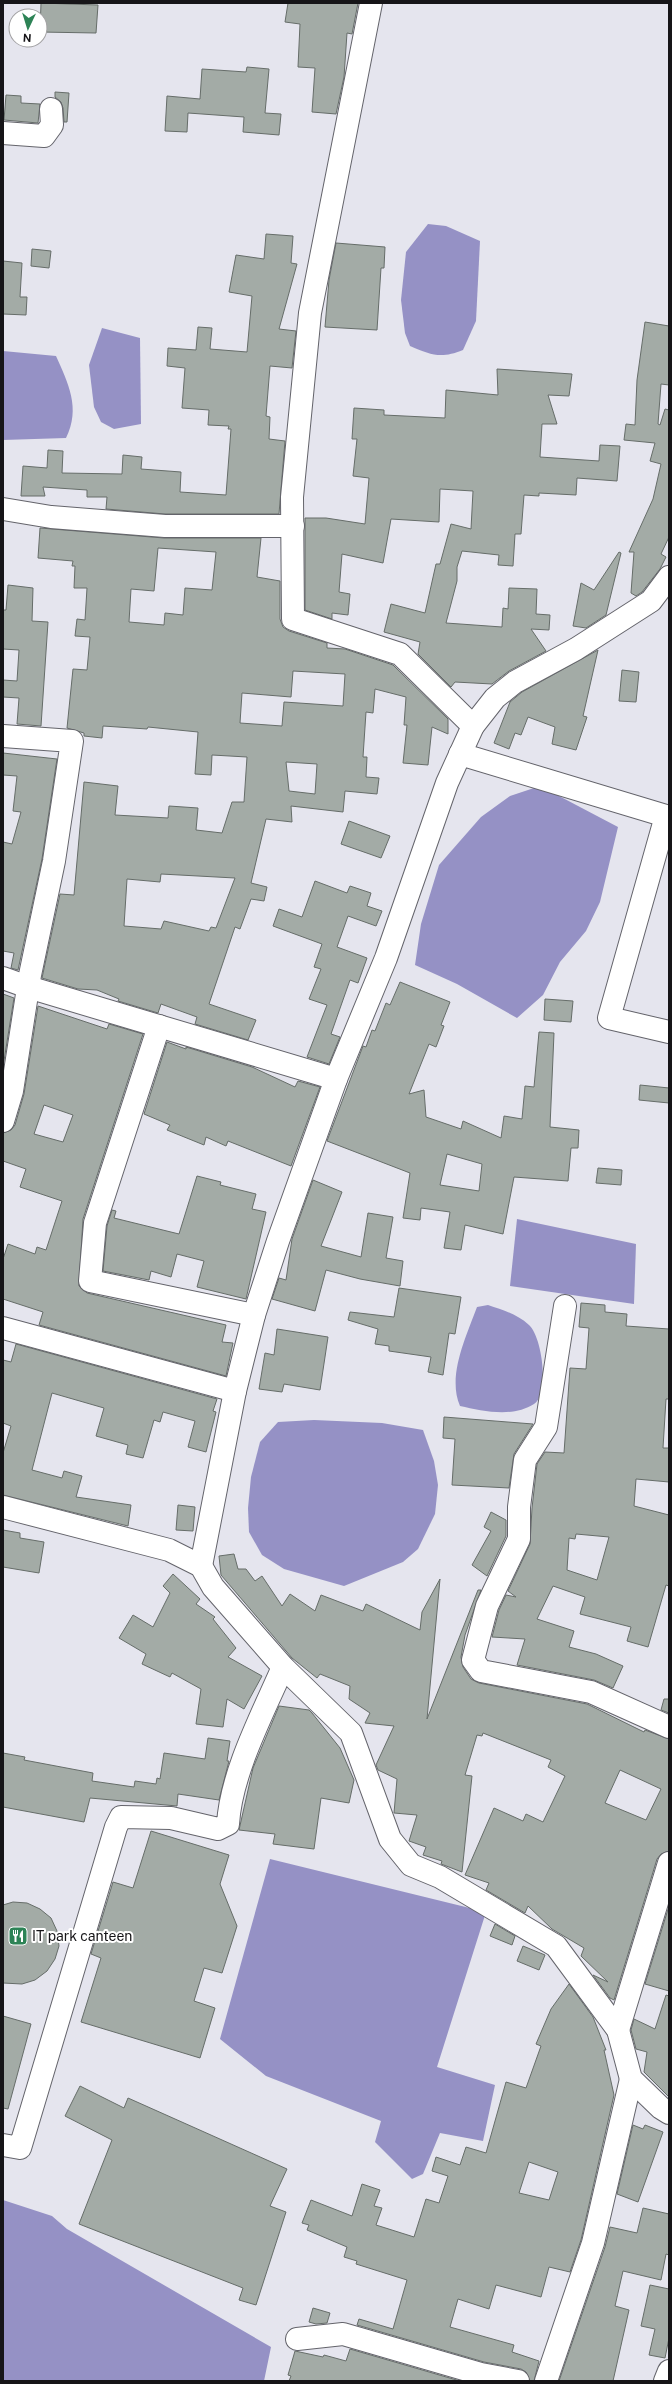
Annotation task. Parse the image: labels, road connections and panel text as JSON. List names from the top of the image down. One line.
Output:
{"places":{"restaurant":["IT park canteen"]},"north":"bottom"}
